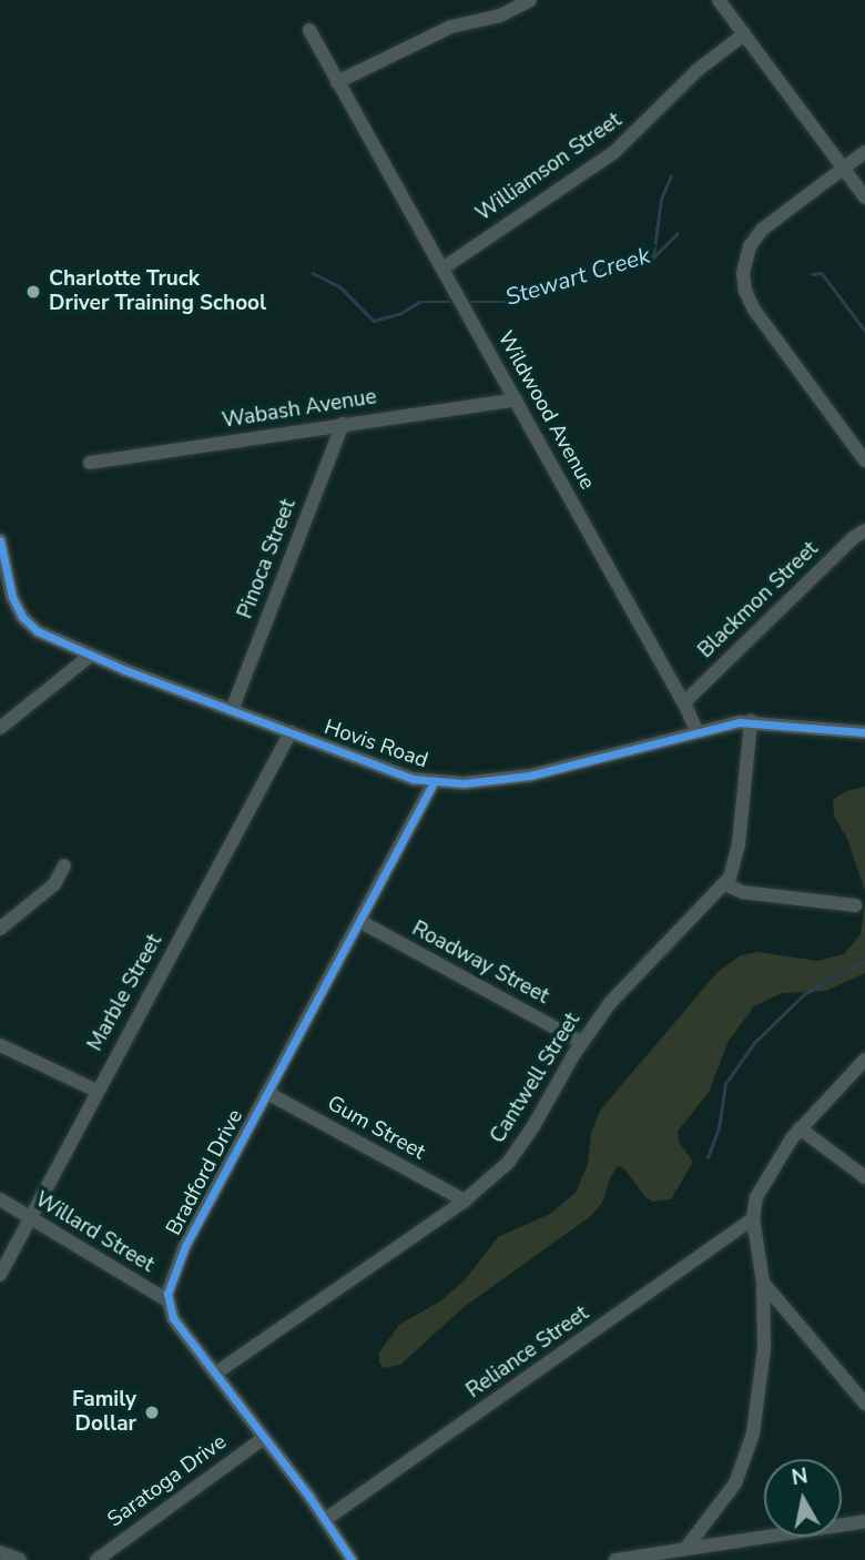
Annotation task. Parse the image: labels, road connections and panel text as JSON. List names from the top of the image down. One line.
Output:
{"streets":{"street":["Williamson Street","Wabash Avenue","Wildwood Avenue","Pinoca Street","Blackmon Street","Hovis Road","Roadway Street","Marble Street","Cantwell Street","Gum Street","Bradford Drive","Willard Street","Reliance Street","Saratoga Drive"]},"crossings":[["Williamson Street","Wildwood Avenue"],["Wabash Avenue","Wildwood Avenue"],["Wabash Avenue","Pinoca Street"],["Wildwood Avenue","Blackmon Street"],["Wildwood Avenue","Hovis Road"],["Pinoca Street","Hovis Road"],["Hovis Road","Marble Street"],["Hovis Road","Bradford Drive"],["Roadway Street","Cantwell Street"],["Roadway Street","Bradford Drive"],["Marble Street","Willard Street"],["Cantwell Street","Gum Street"],["Gum Street","Bradford Drive"],["Bradford Drive","Willard Street"]],"water":["Stewart Creek"],"places":["Charlotte Truck Driver Training School","Family Dollar"],"north":"top"}
